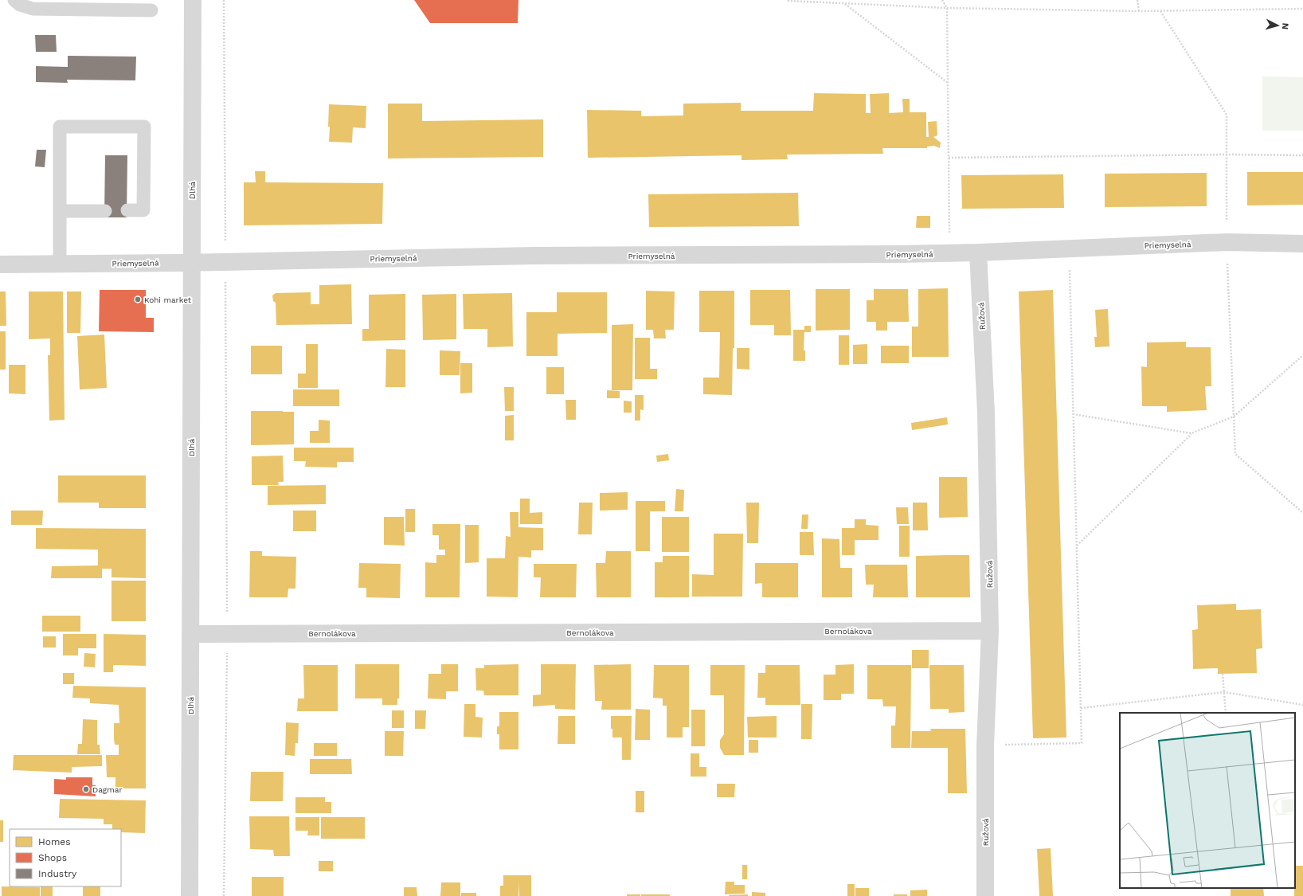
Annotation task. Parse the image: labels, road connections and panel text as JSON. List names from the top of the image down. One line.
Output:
{"streets":{"street":["Dlhá","Priemyselná","Ružová","Bernolákova"]},"crossings":[["Dlhá","Priemyselná"],["Dlhá","Bernolákova"],["Priemyselná","Ružová"],["Ružová","Bernolákova"]],"places":["Kohi market","Dagmar"],"legend":["Homes","Shops","Industry"],"north":"right"}
